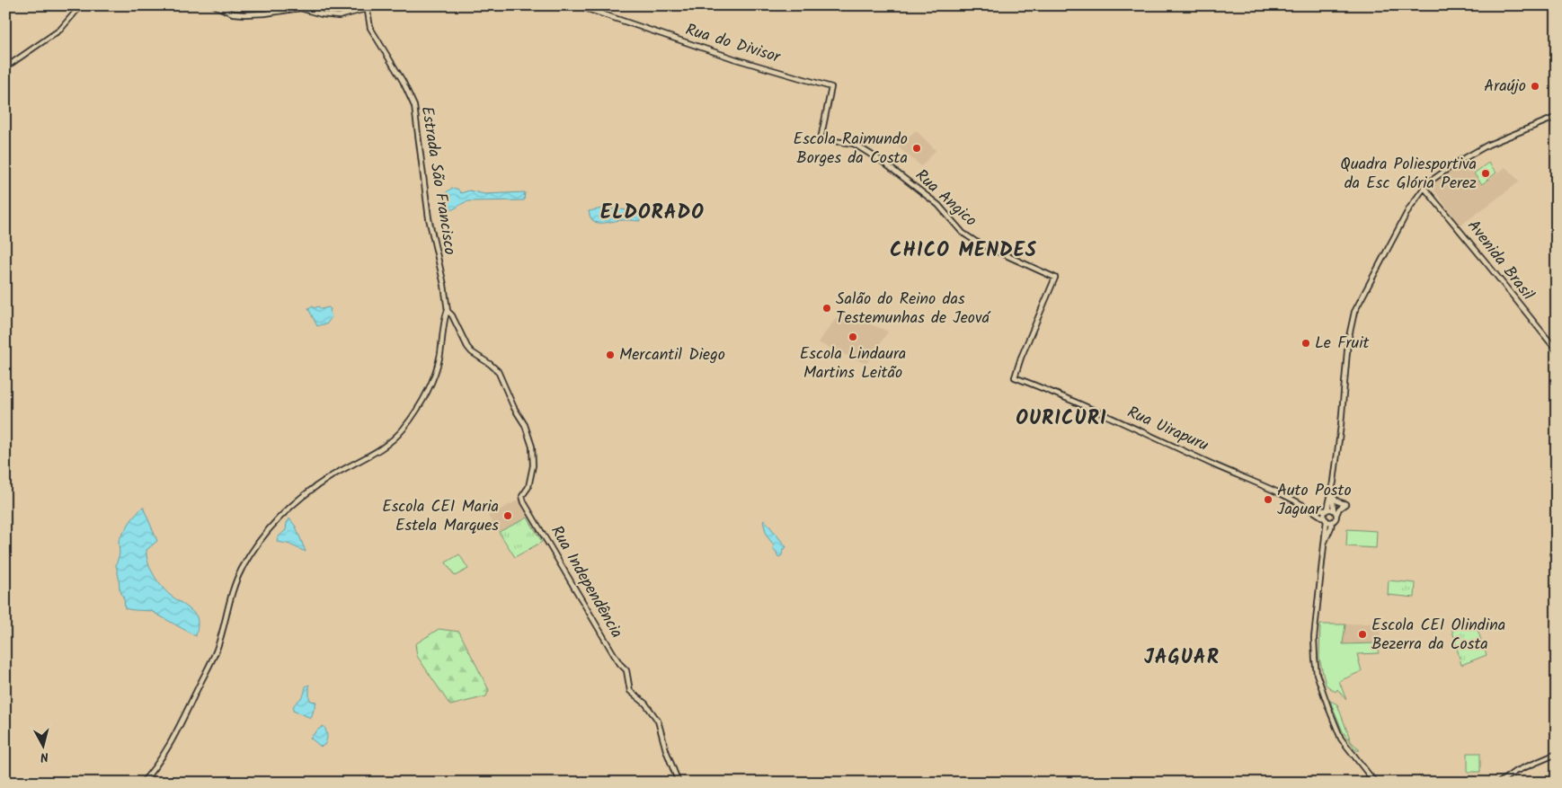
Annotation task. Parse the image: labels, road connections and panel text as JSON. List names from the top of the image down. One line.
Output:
{"streets":{"street":["Rua do Divisor","Estrada São Francisco","Rua Angico","Avenida Brasil","Rua Uirapuru","Rua Independência"]},"crossings":[["Rua do Divisor","Rua Angico"],["Estrada São Francisco","Rua Independência"],["Rua Angico","Rua Uirapuru"]],"districts":["ELDORADO","CHICO MENDES","OURICURI","JAGUAR"],"places":["Araújo","Escola Raimundo Borges da Costa","Quadra Poliesportiva da Esc Glória Perez","Salão do Reino das Testemunhas de Jeová","Escola Lindaura Martins Leitão","Le Fruit","Mercantil Diego","Auto Posto Jaguar","Escola CEI Maria Estela Marques","Escola CEI Olindina Bezerra da Costa"],"north":"bottom"}
